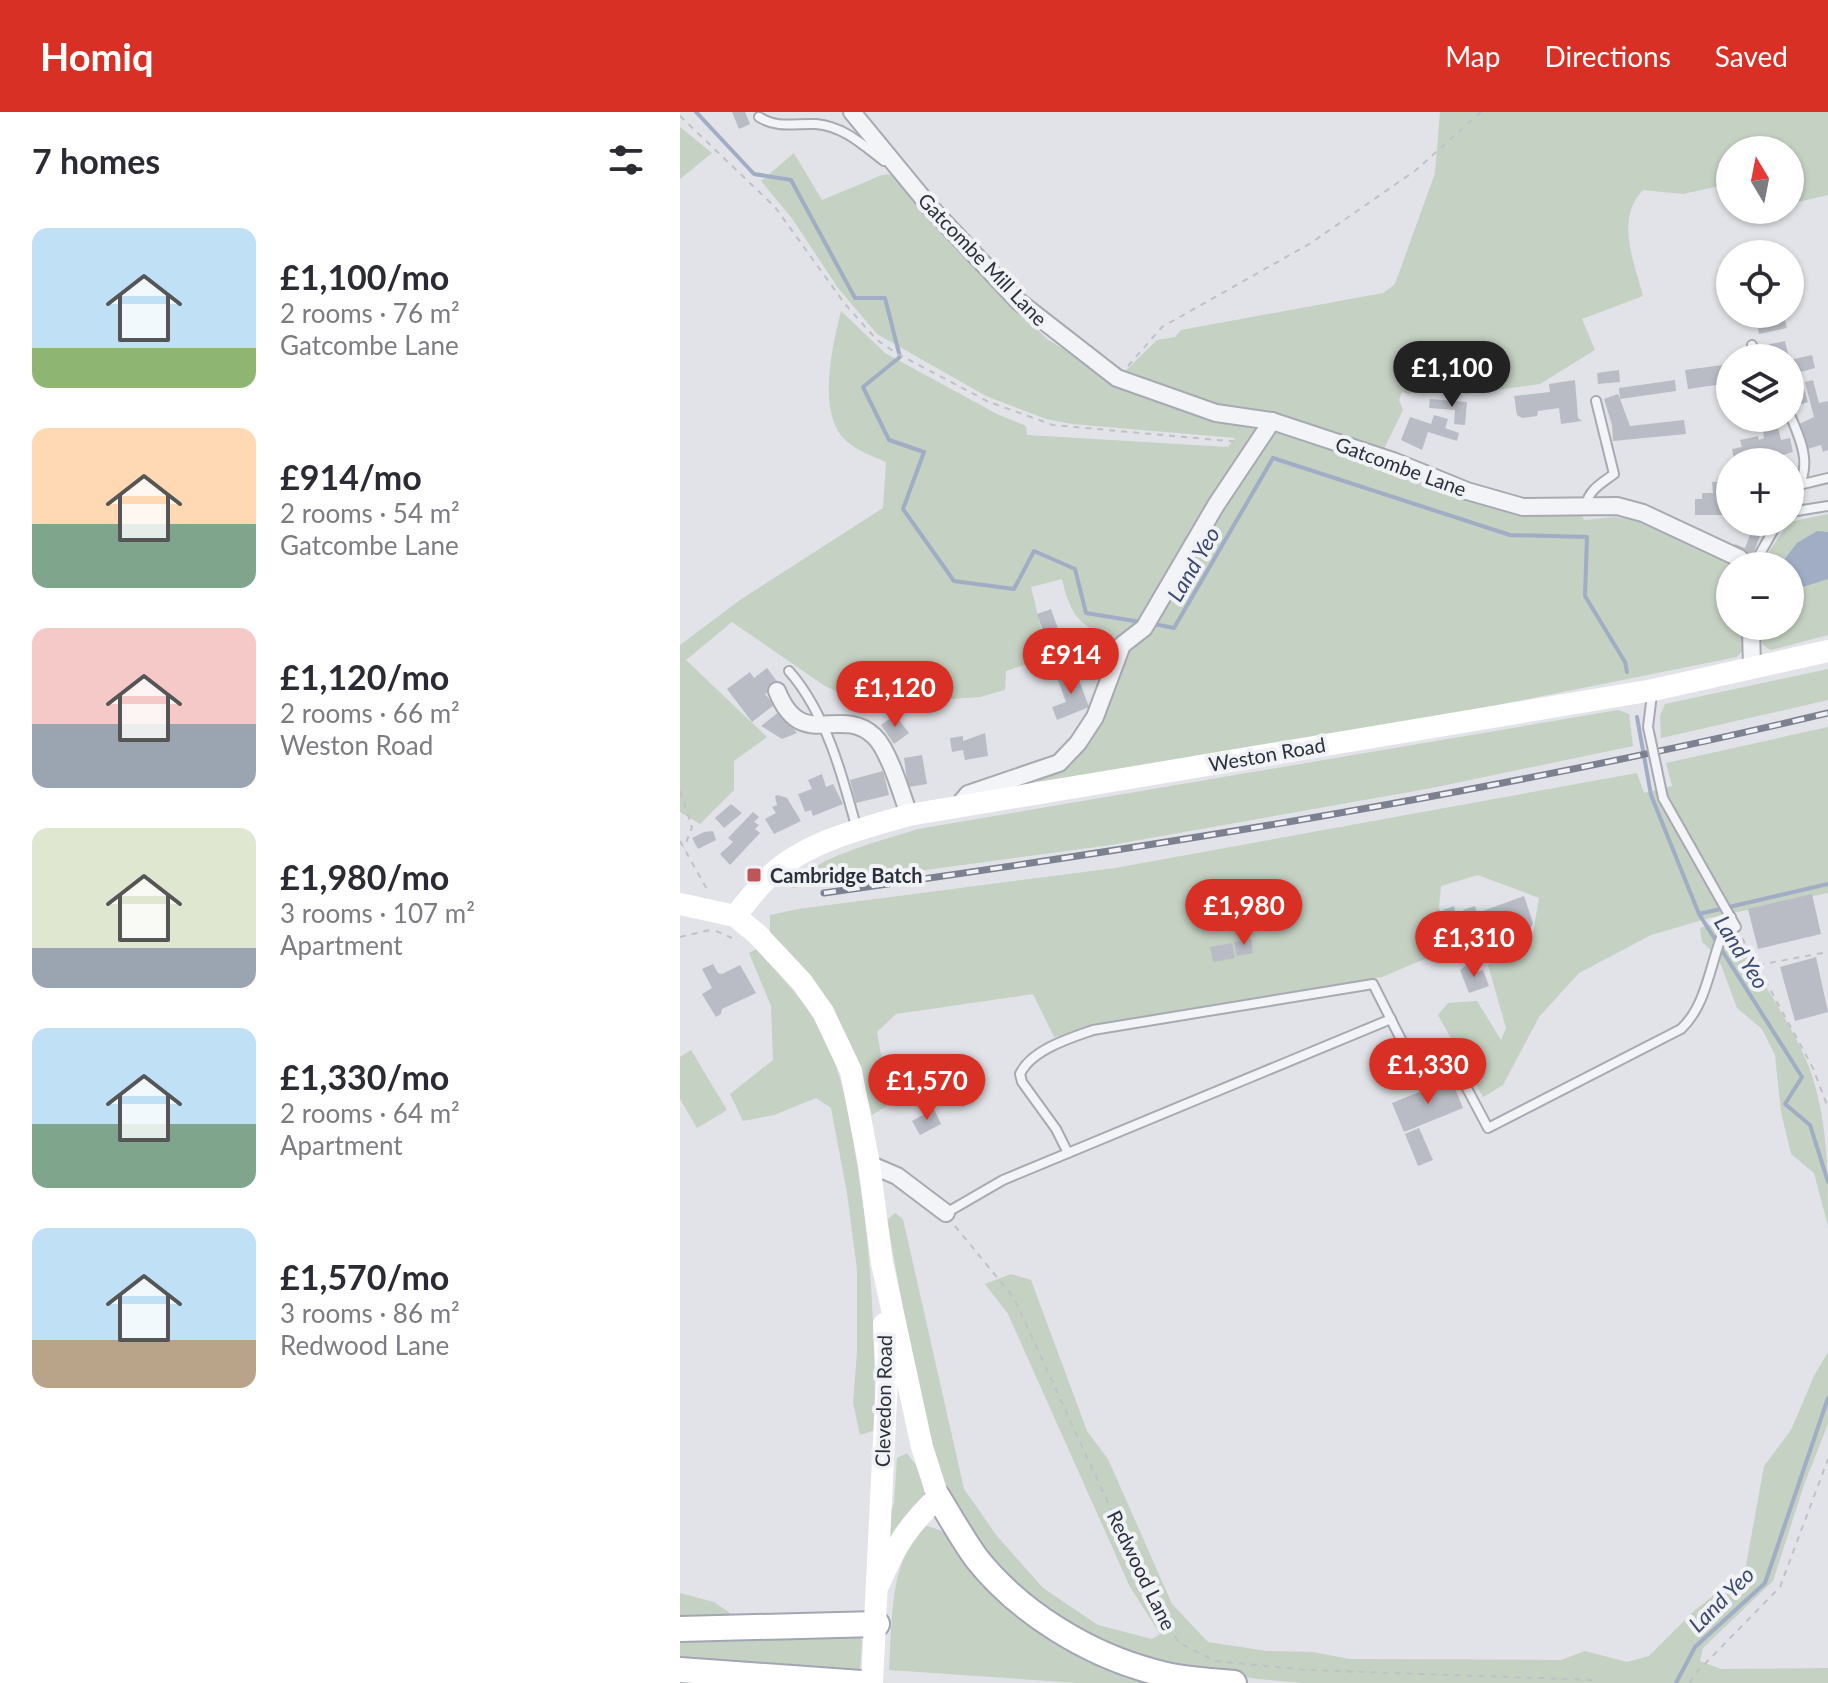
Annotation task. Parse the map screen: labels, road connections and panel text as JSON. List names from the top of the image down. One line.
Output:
{"streets":{"main road":["Weston Road","Clevedon Road"],"street":["Gatcombe Mill Lane","Gatcombe Lane"],"path":["Redwood Lane"]},"crossings":[["Gatcombe Mill Lane","Gatcombe Lane"],["Weston Road","Clevedon Road"]],"water":["Land Yeo"],"places":{"transit":["Cambridge Batch"]},"north":"top","page":{"header":"Homiq","nav":["Map","Directions","Saved"],"heading":"7 homes","map_buttons":["+","−"],"list":[{"name":"£1,100/mo","note":"2 rooms · 76 m² · Gatcombe Lane"},{"name":"£914/mo","note":"2 rooms · 54 m² · Gatcombe Lane"},{"name":"£1,120/mo","note":"2 rooms · 66 m² · Weston Road"},{"name":"£1,980/mo","note":"3 rooms · 107 m² · Apartment"},{"name":"£1,330/mo","note":"2 rooms · 64 m² · Apartment"},{"name":"£1,570/mo","note":"3 rooms · 86 m² · Redwood Lane"}],"price":["£1,100","£914","£1,120","£1,980","£1,310","£1,330","£1,570"]}}
